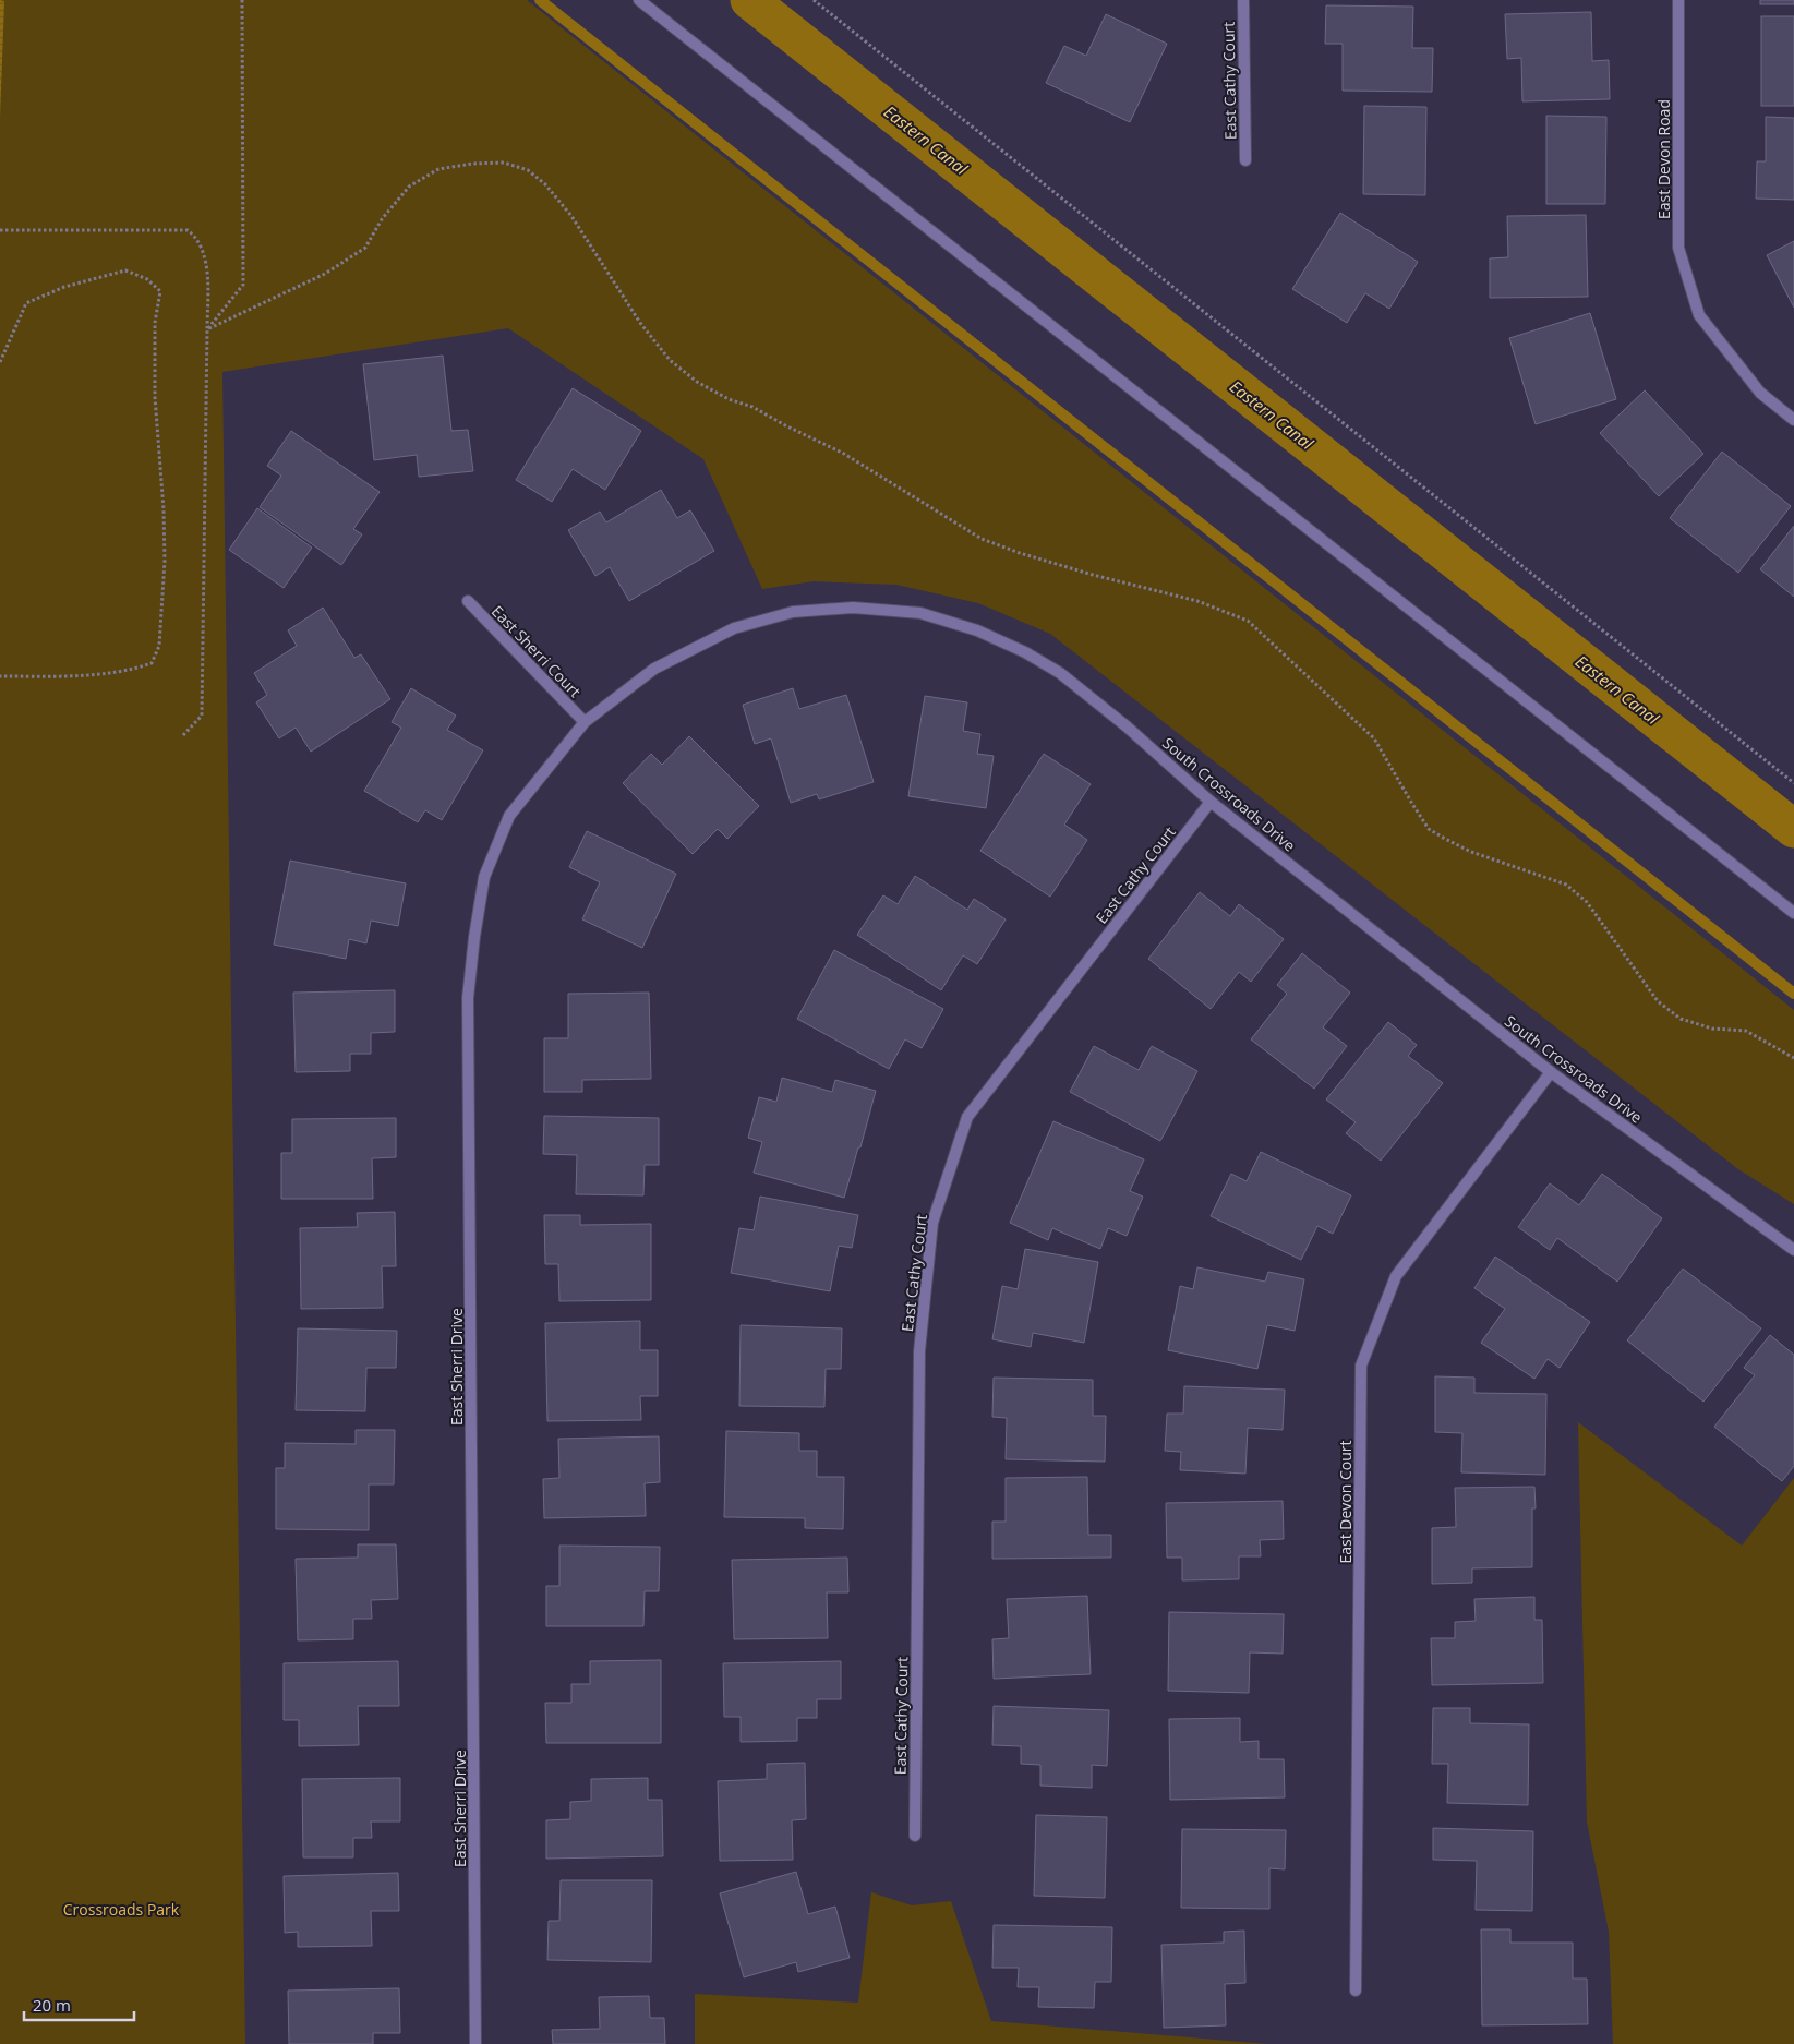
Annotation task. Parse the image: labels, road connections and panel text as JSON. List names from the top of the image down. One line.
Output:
{"streets":{"street":["East Cathy Court","East Devon Road","East Sherri Court","South Crossroads Drive","East Sherri Drive","East Devon Court"]},"crossings":[["East Cathy Court","South Crossroads Drive"],["East Sherri Court","South Crossroads Drive"],["East Sherri Court","East Sherri Drive"],["South Crossroads Drive","East Sherri Drive"],["South Crossroads Drive","East Devon Court"]],"water":["Eastern Canal"],"parks":["Crossroads Park"],"scale_bar":"20 m"}
